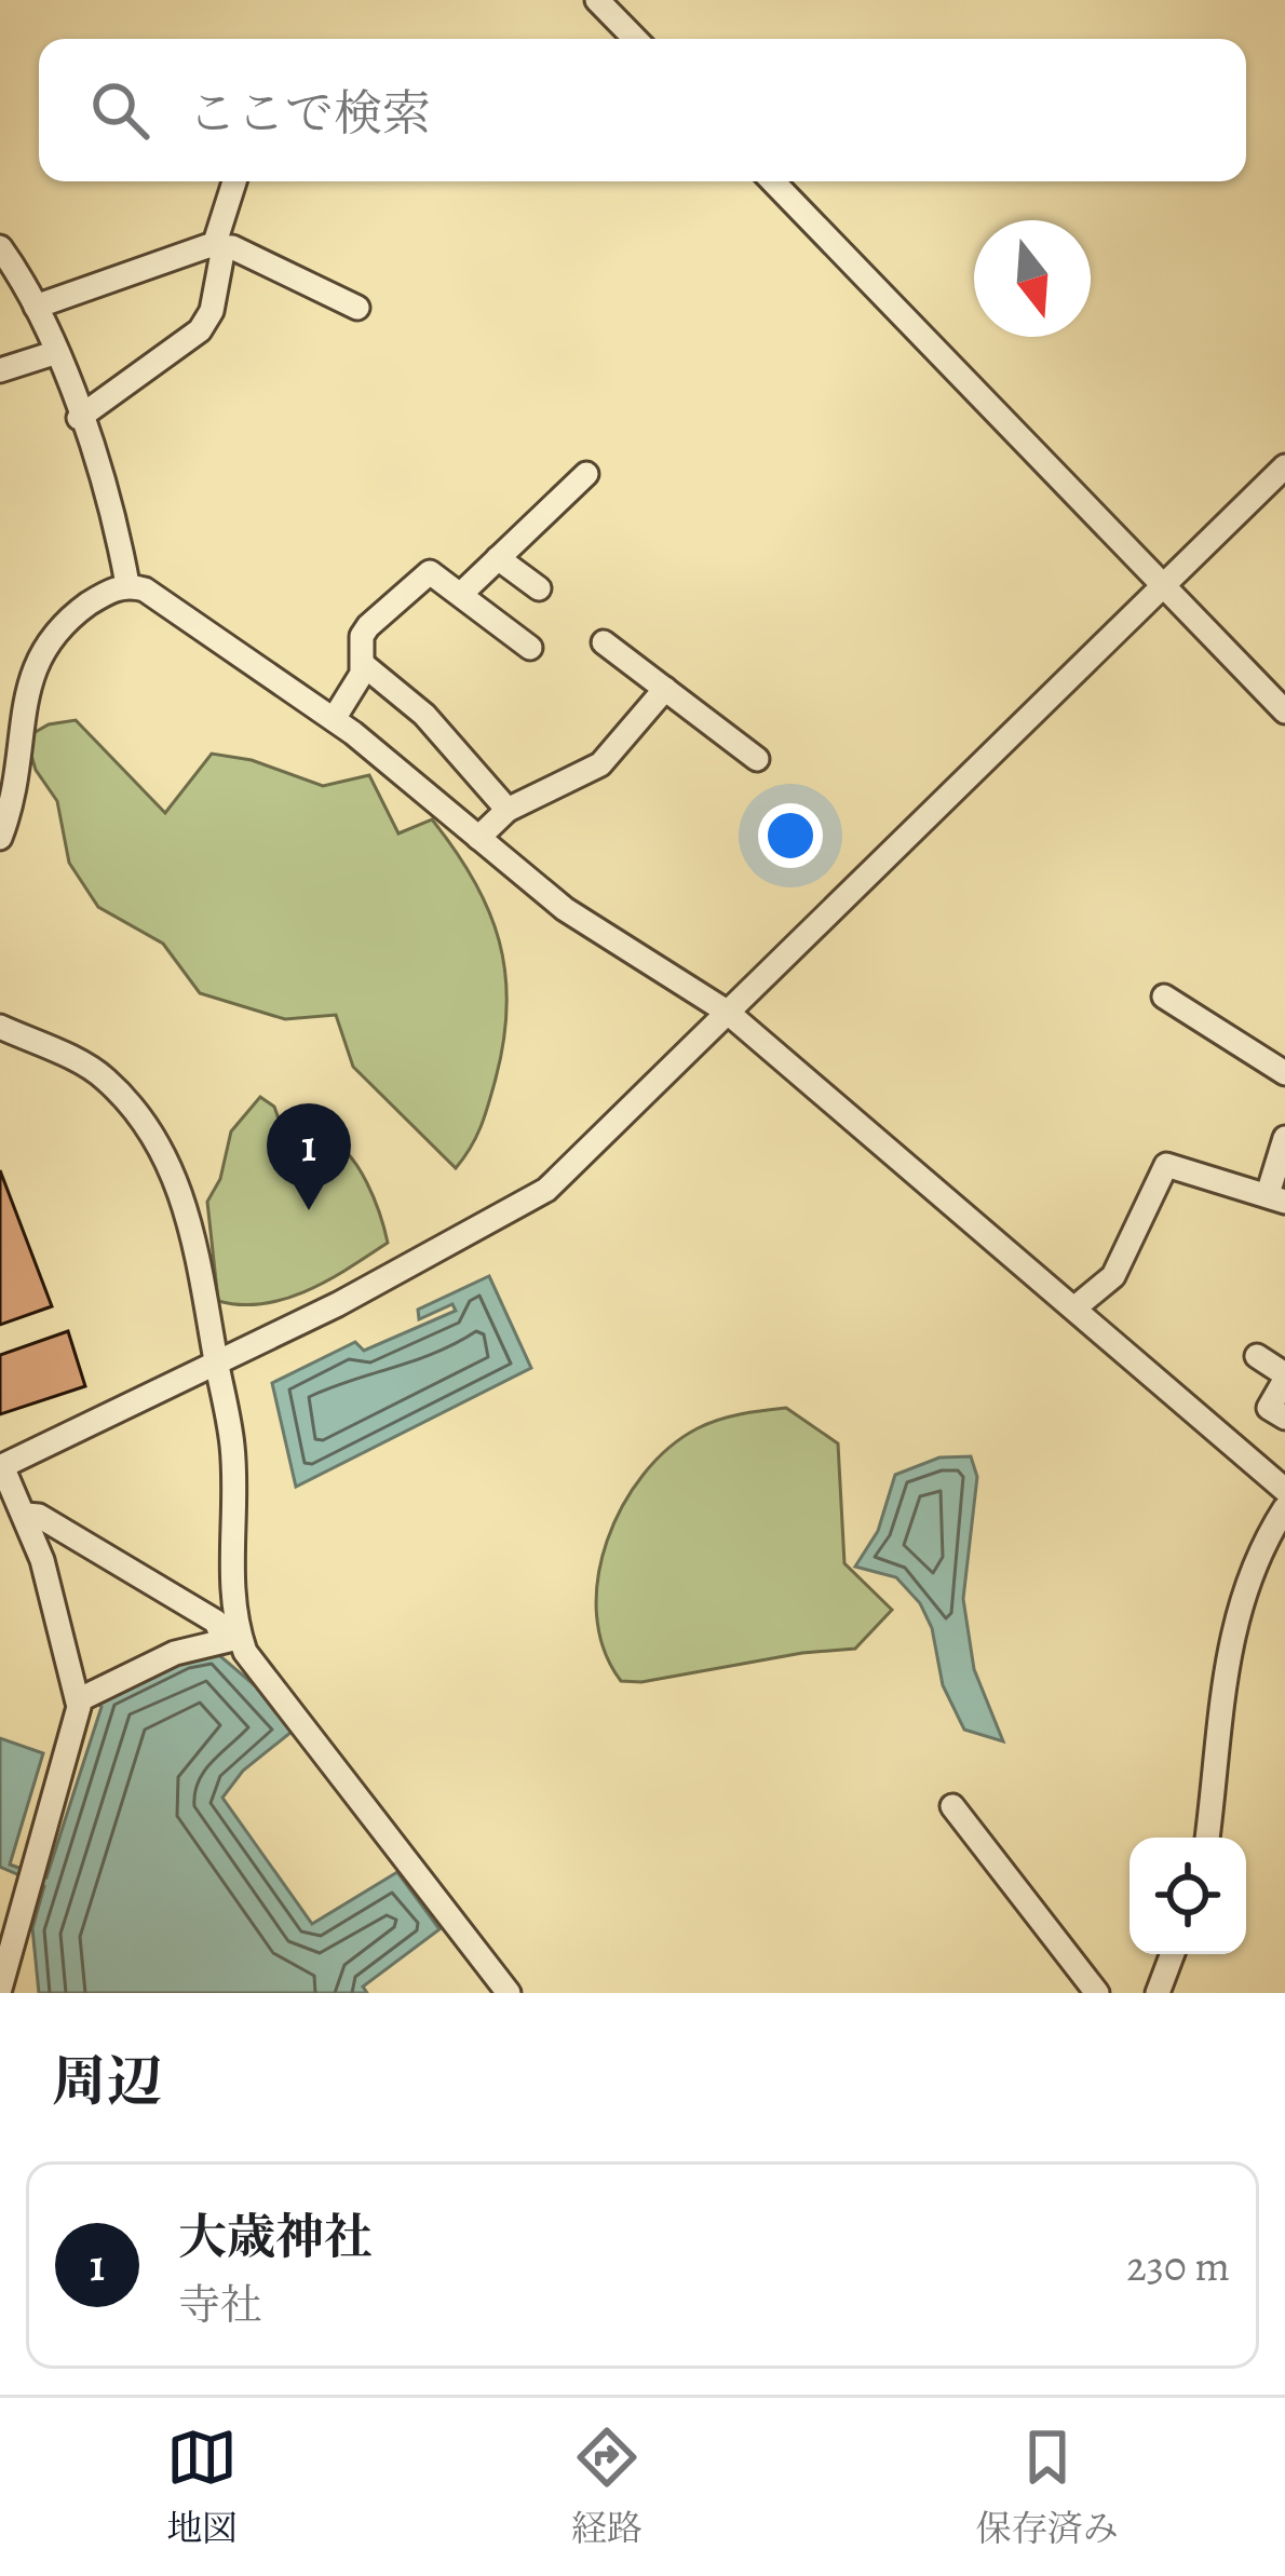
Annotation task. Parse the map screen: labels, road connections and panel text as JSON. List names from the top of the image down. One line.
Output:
{"north":"bottom","page":{"search":"ここで検索","pins":"1","heading":"周辺","list":[{"mark":"1","name":"大歳神社","note":"寺社","value":"230 m"}],"nav":["地図","経路","保存済み"]}}
